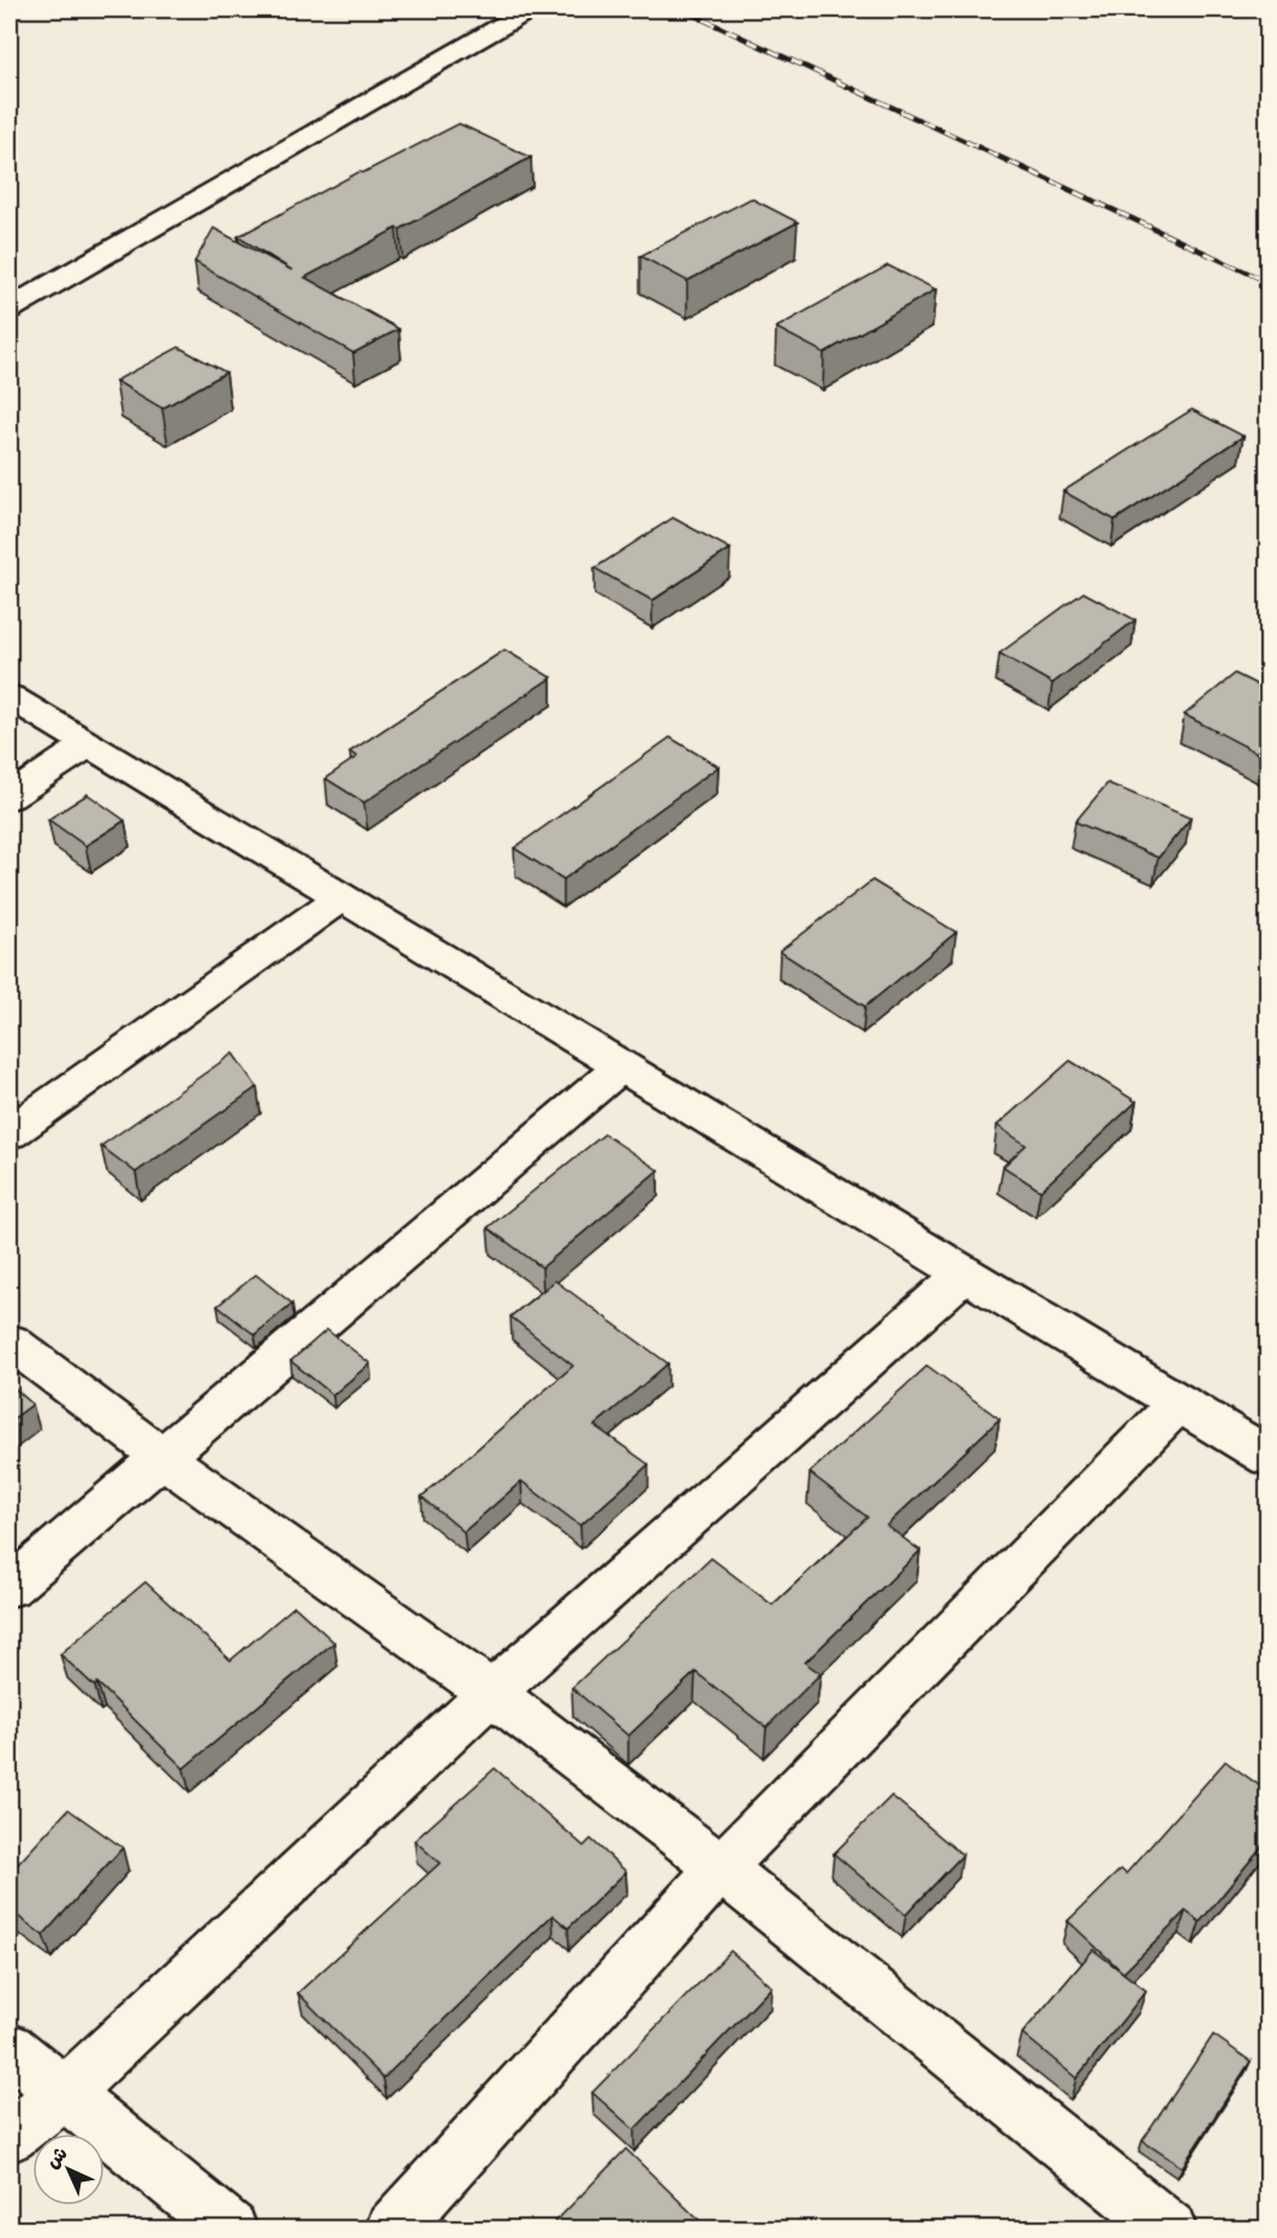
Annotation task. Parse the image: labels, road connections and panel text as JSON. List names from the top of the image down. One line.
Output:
{"north":"top left"}
